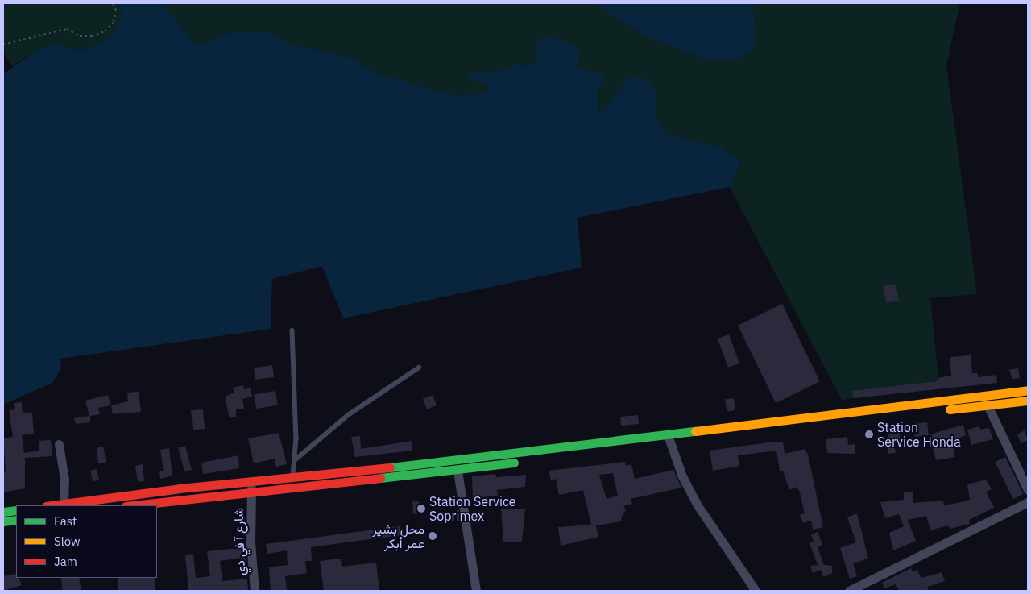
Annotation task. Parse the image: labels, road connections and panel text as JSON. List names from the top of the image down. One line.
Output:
{"streets":{"street":["شارع آ في دي"]},"places":["Station Service Honda","Station Service Soprimex","محل بشير عمر أبكر"],"legend":["Fast","Slow","Jam"]}
